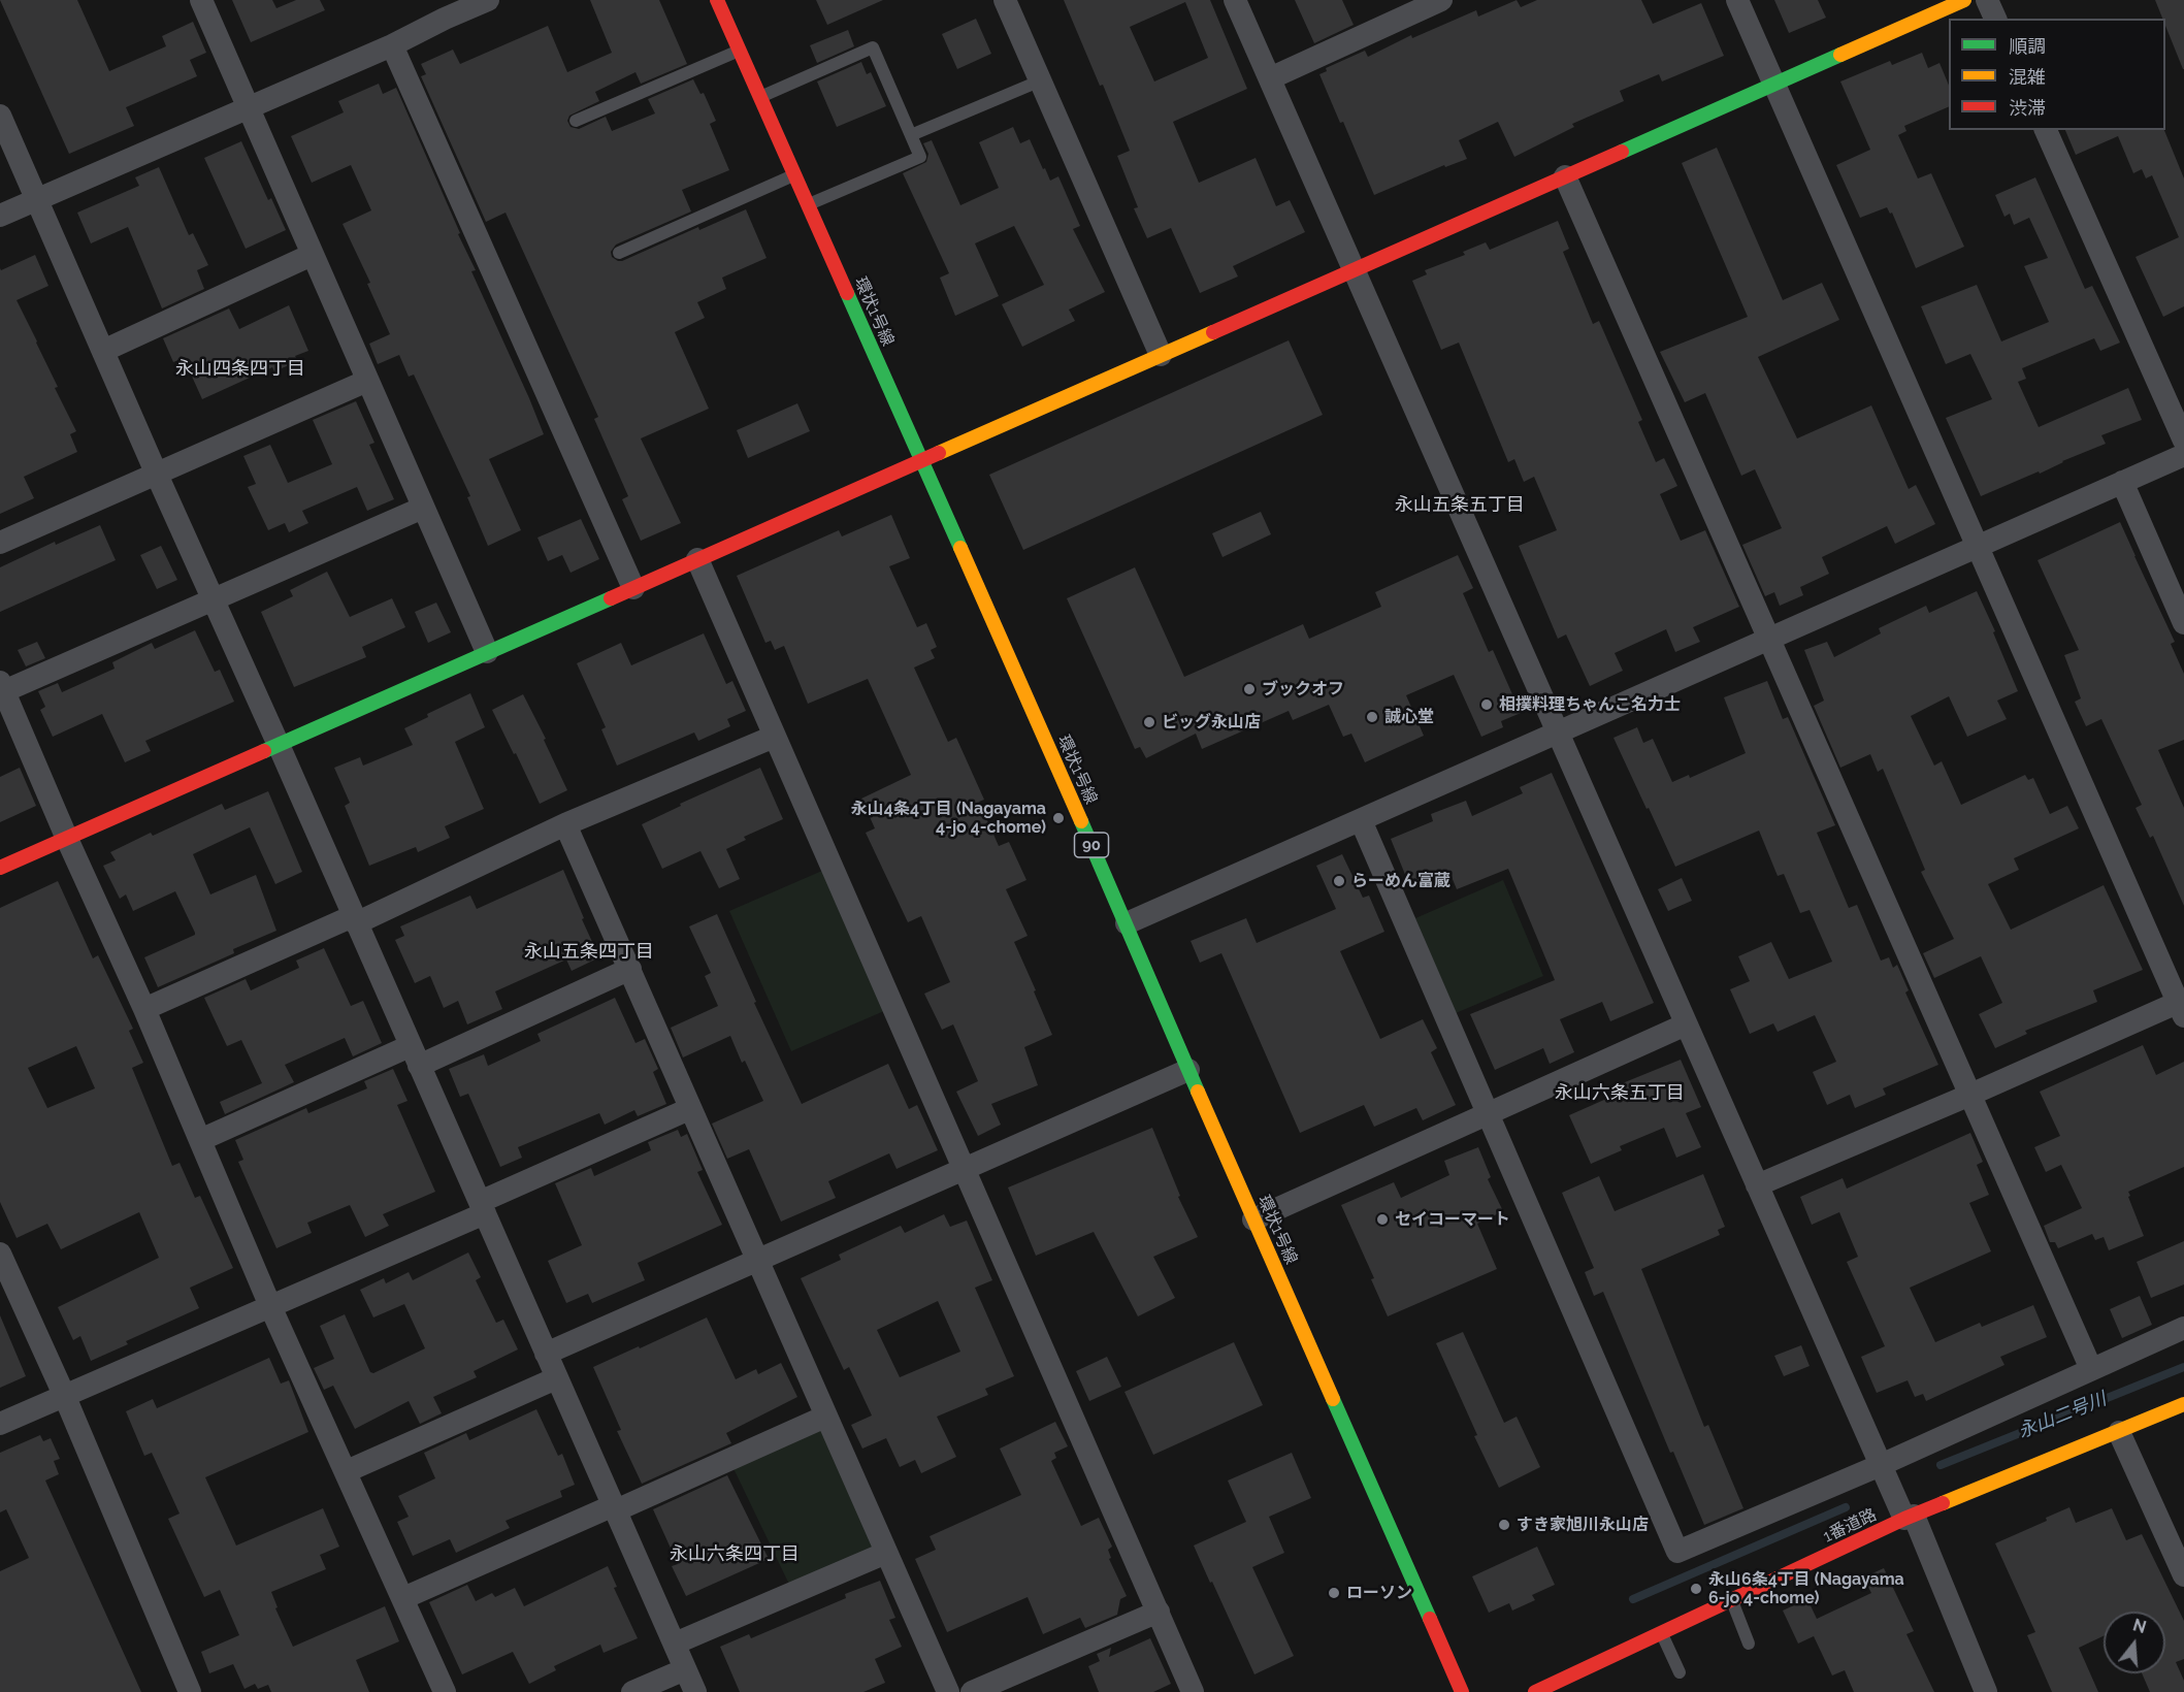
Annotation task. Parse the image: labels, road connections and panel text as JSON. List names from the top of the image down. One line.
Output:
{"streets":{"street":["環状1号線","90","1番道路"]},"districts":["永山四条四丁目","永山五条五丁目","永山五条四丁目","永山六条五丁目","永山六条四丁目"],"water":["永山二号川"],"places":["ブックオフ","相撲料理ちゃんこ名力士","誠心堂","ビッグ永山店","永山4条4丁目 (Nagayama 4-jo 4-chome)","らーめん富蔵","セイコーマート","すき家旭川永山店","永山6条4丁目 (Nagayama 6-jo 4-chome)","ローソン"],"legend":["順調","混雑","渋滞"],"north":"top"}
